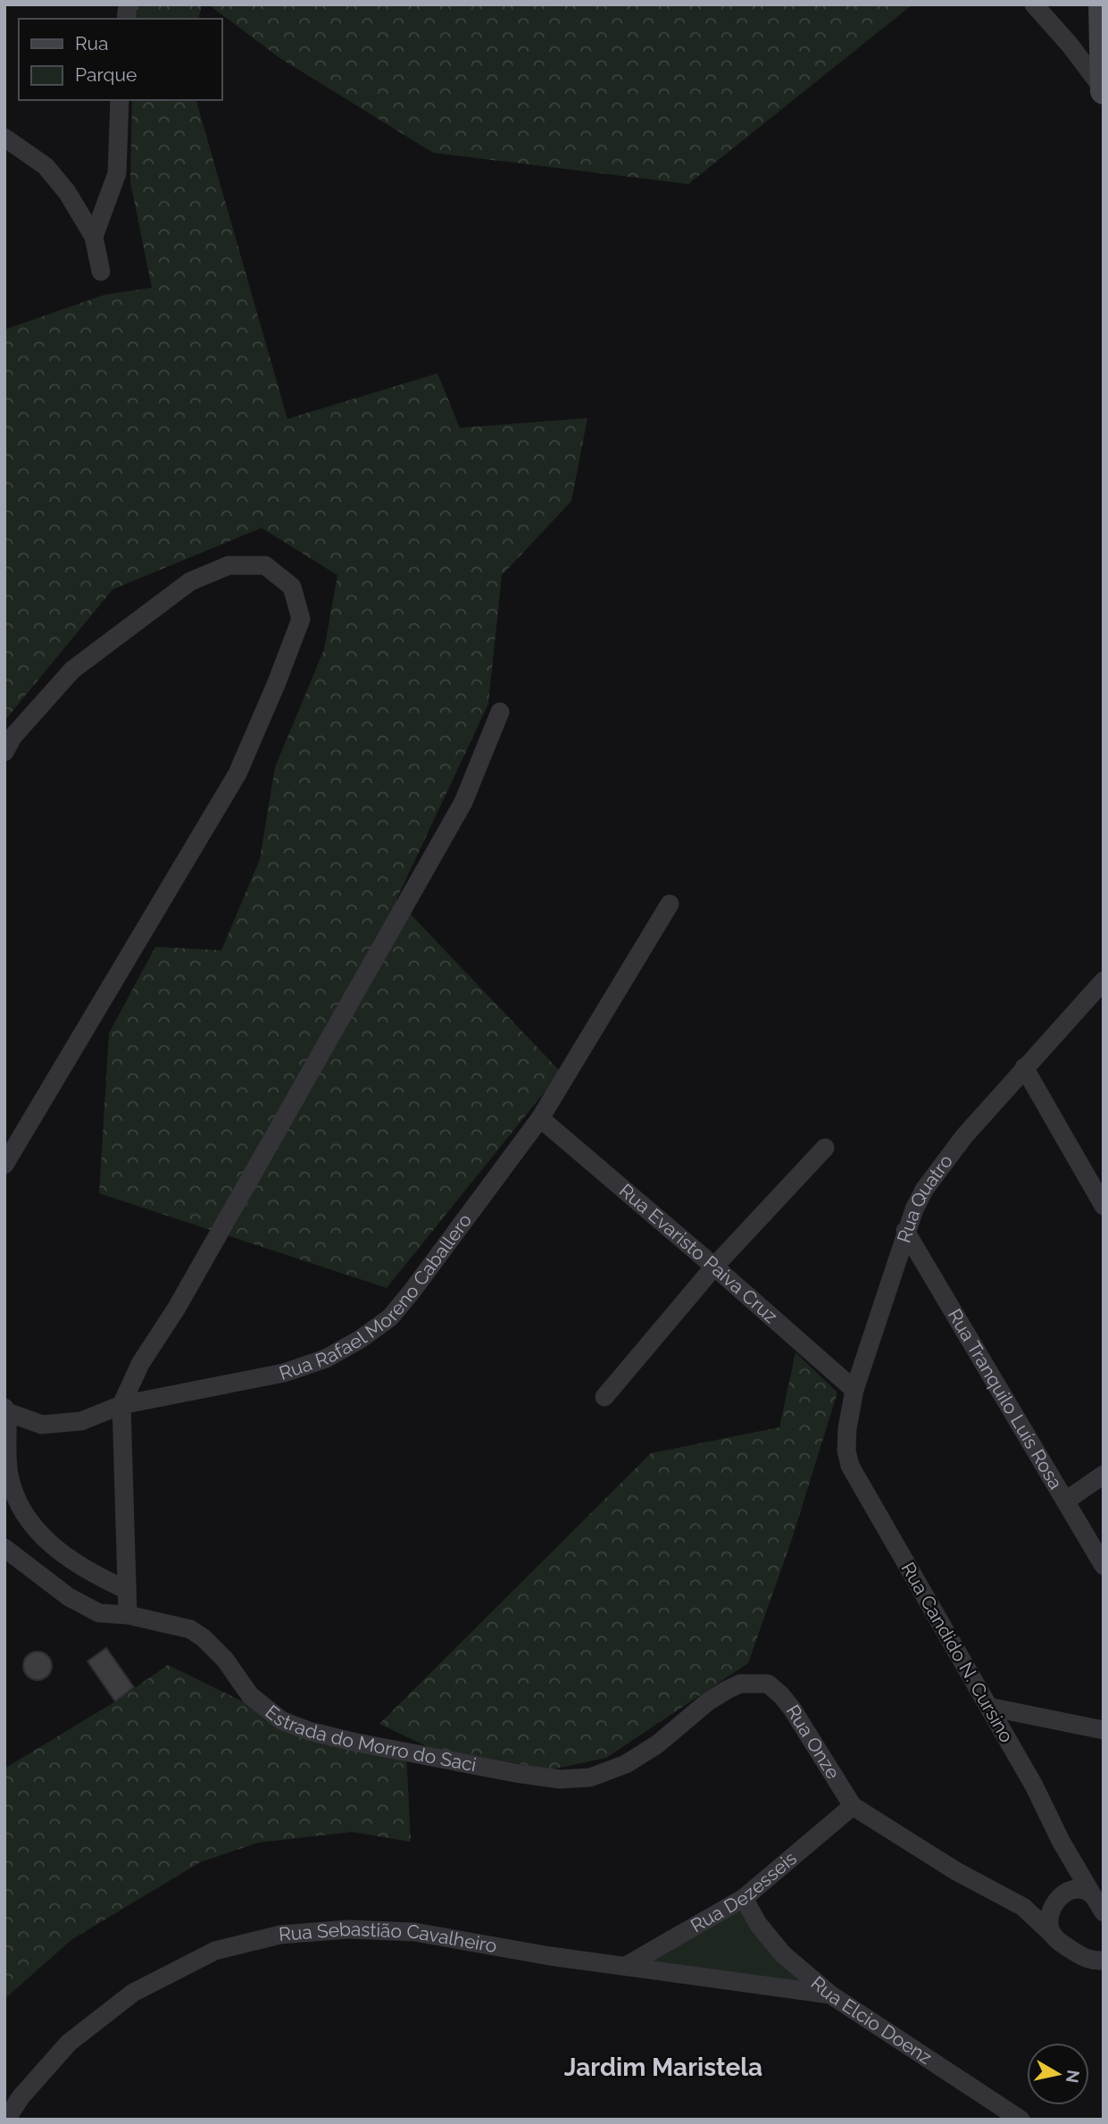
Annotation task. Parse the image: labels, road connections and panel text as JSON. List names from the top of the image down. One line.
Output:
{"streets":{"street":["Rua Quatro","Rua Evaristo Paiva Cruz","Rua Rafael Moreno Caballero","Rua Tranquilo Luís Rosa","Rua Candido N. Cursino","Estrada do Morro do Saci","Rua Onze","Rua Dezesseis","Rua Sebastião Cavalheiro","Rua Elcio Doenz"]},"crossings":[["Rua Quatro","Rua Evaristo Paiva Cruz"],["Rua Quatro","Rua Tranquilo Luís Rosa"],["Rua Quatro","Rua Candido N. Cursino"],["Rua Evaristo Paiva Cruz","Rua Rafael Moreno Caballero"],["Estrada do Morro do Saci","Rua Onze"],["Rua Onze","Rua Dezesseis"],["Rua Dezesseis","Rua Sebastião Cavalheiro"],["Rua Dezesseis","Rua Elcio Doenz"],["Rua Sebastião Cavalheiro","Rua Elcio Doenz"]],"districts":["Jardim Maristela"],"legend":["Rua","Parque"],"north":"right"}
